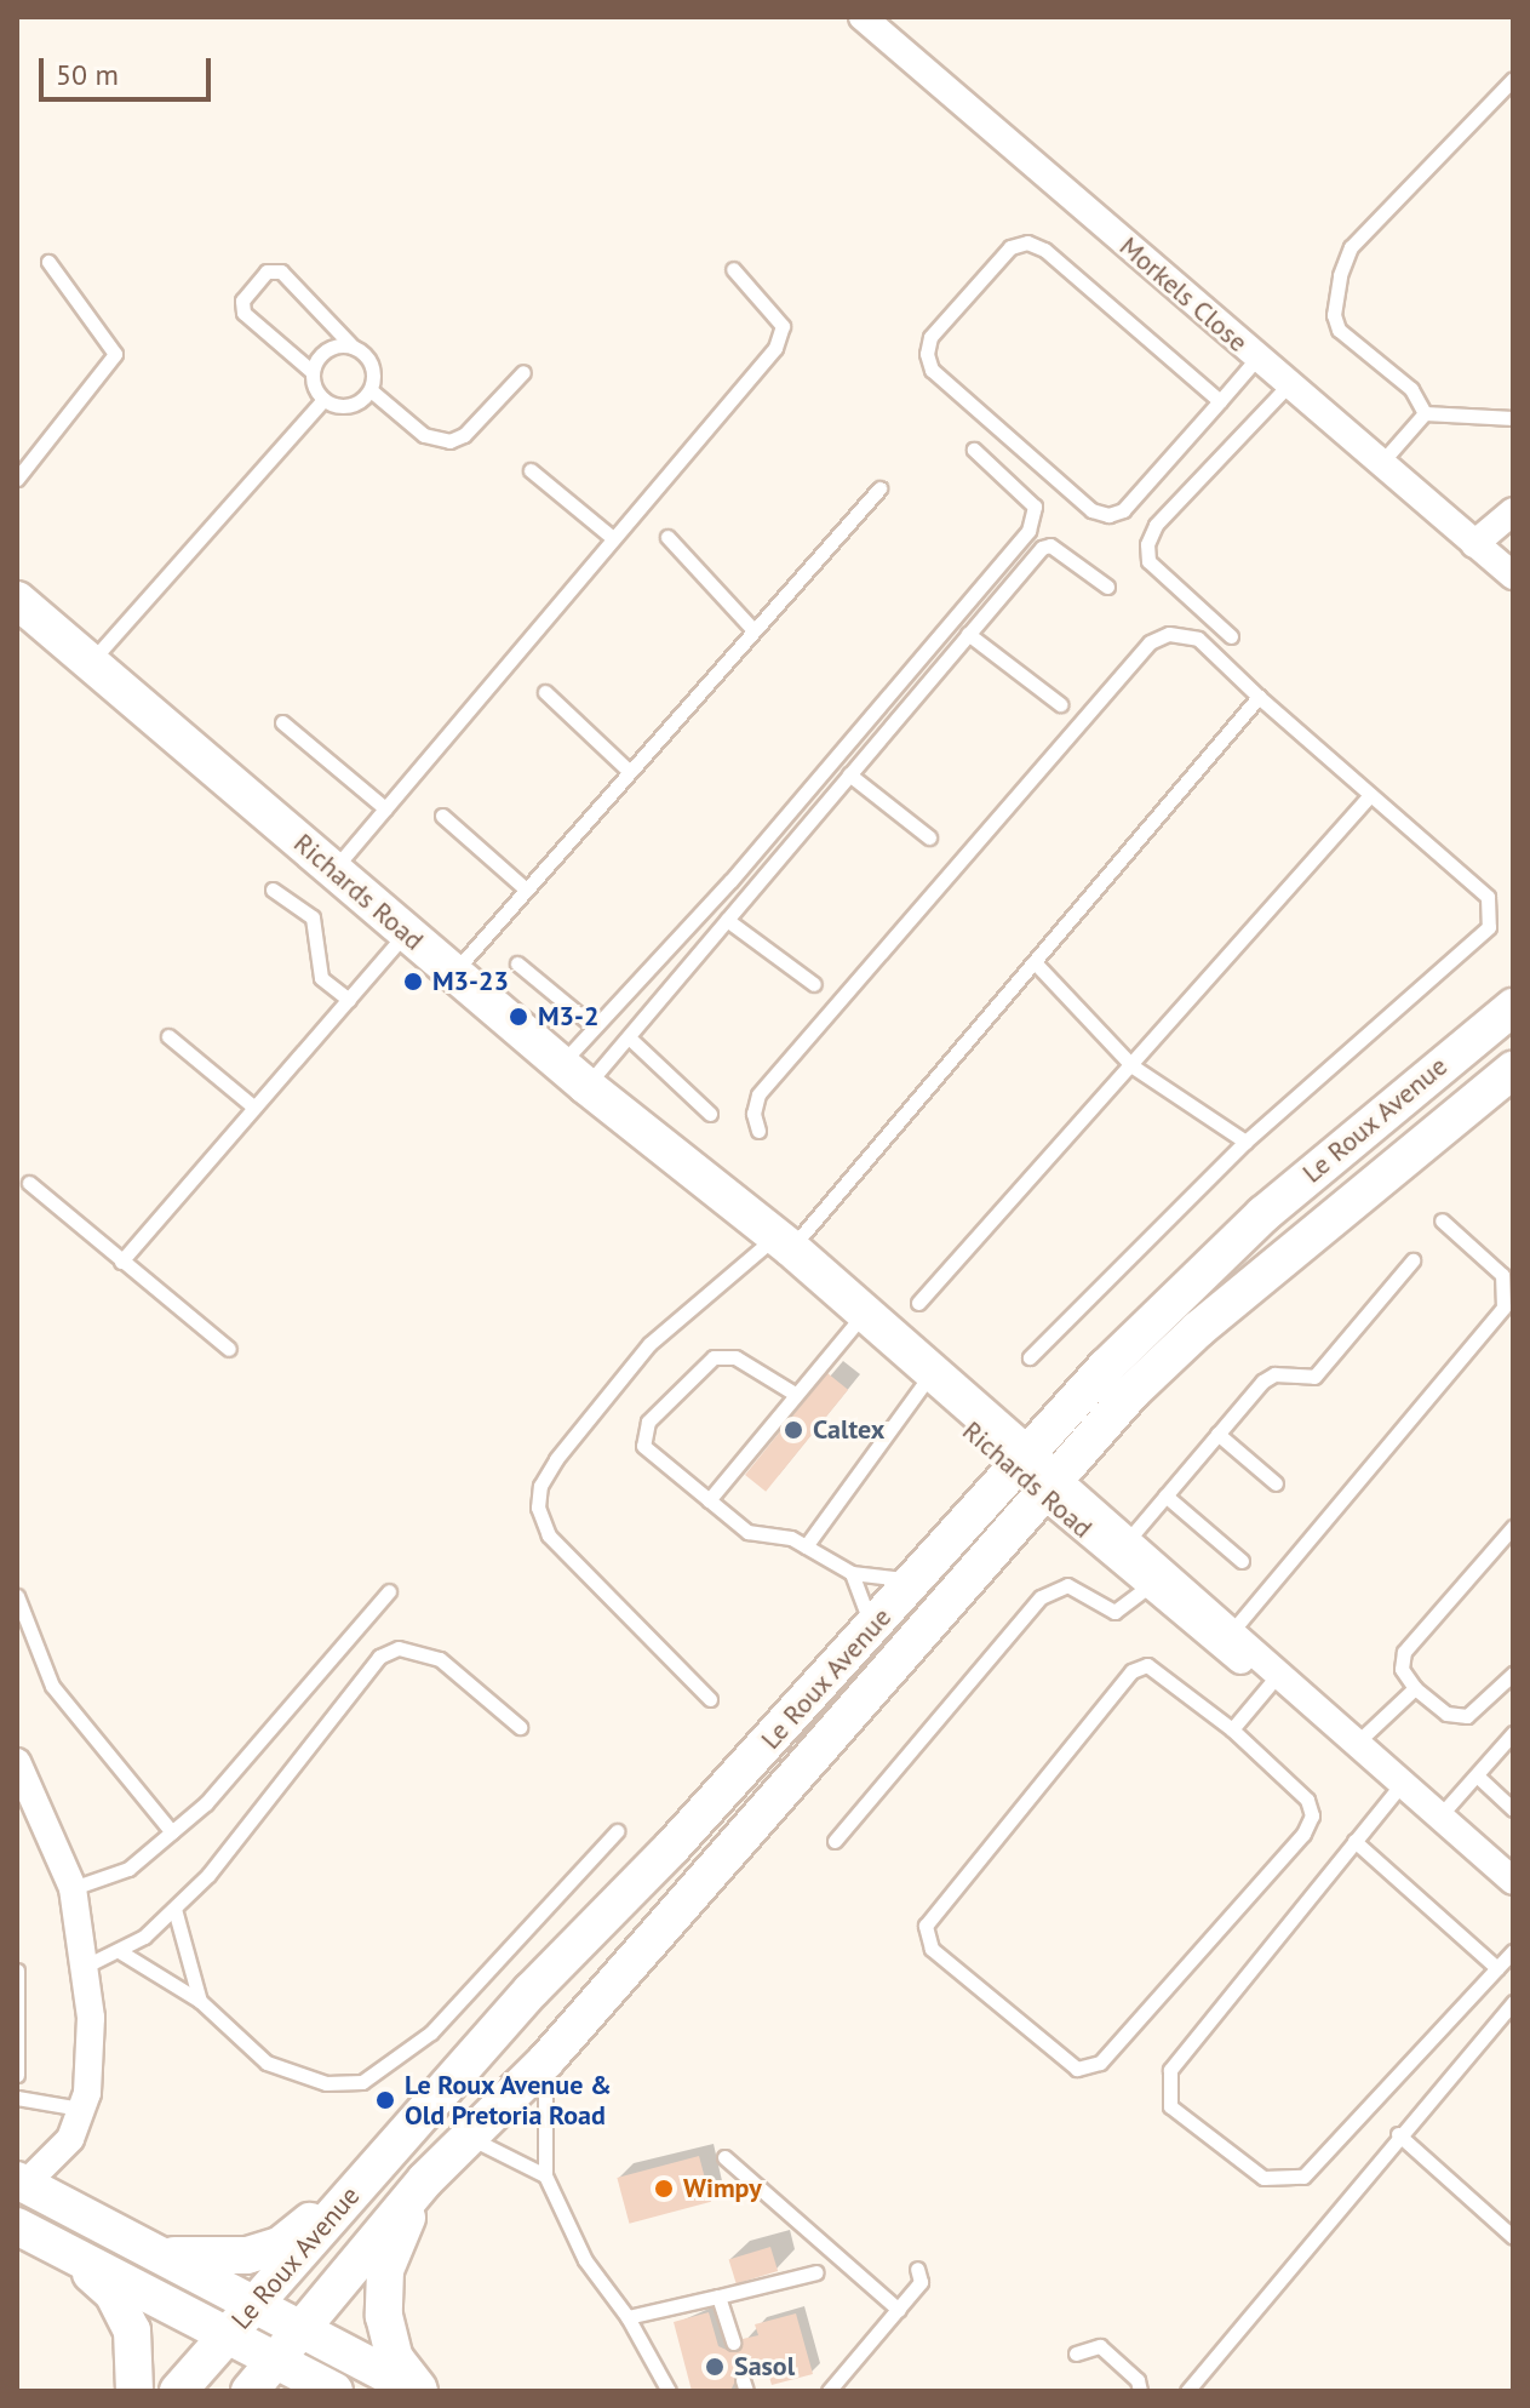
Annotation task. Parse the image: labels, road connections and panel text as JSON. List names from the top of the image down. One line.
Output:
{"streets":{"main road":["Richards Road","Le Roux Avenue"],"street":["Morkels Close"]},"crossings":[["Richards Road","Le Roux Avenue"]],"places":["M3-23","M3-2","Caltex","Le Roux Avenue & Old Pretoria Road","Wimpy","Sasol"],"scale_bar":"50 m"}
